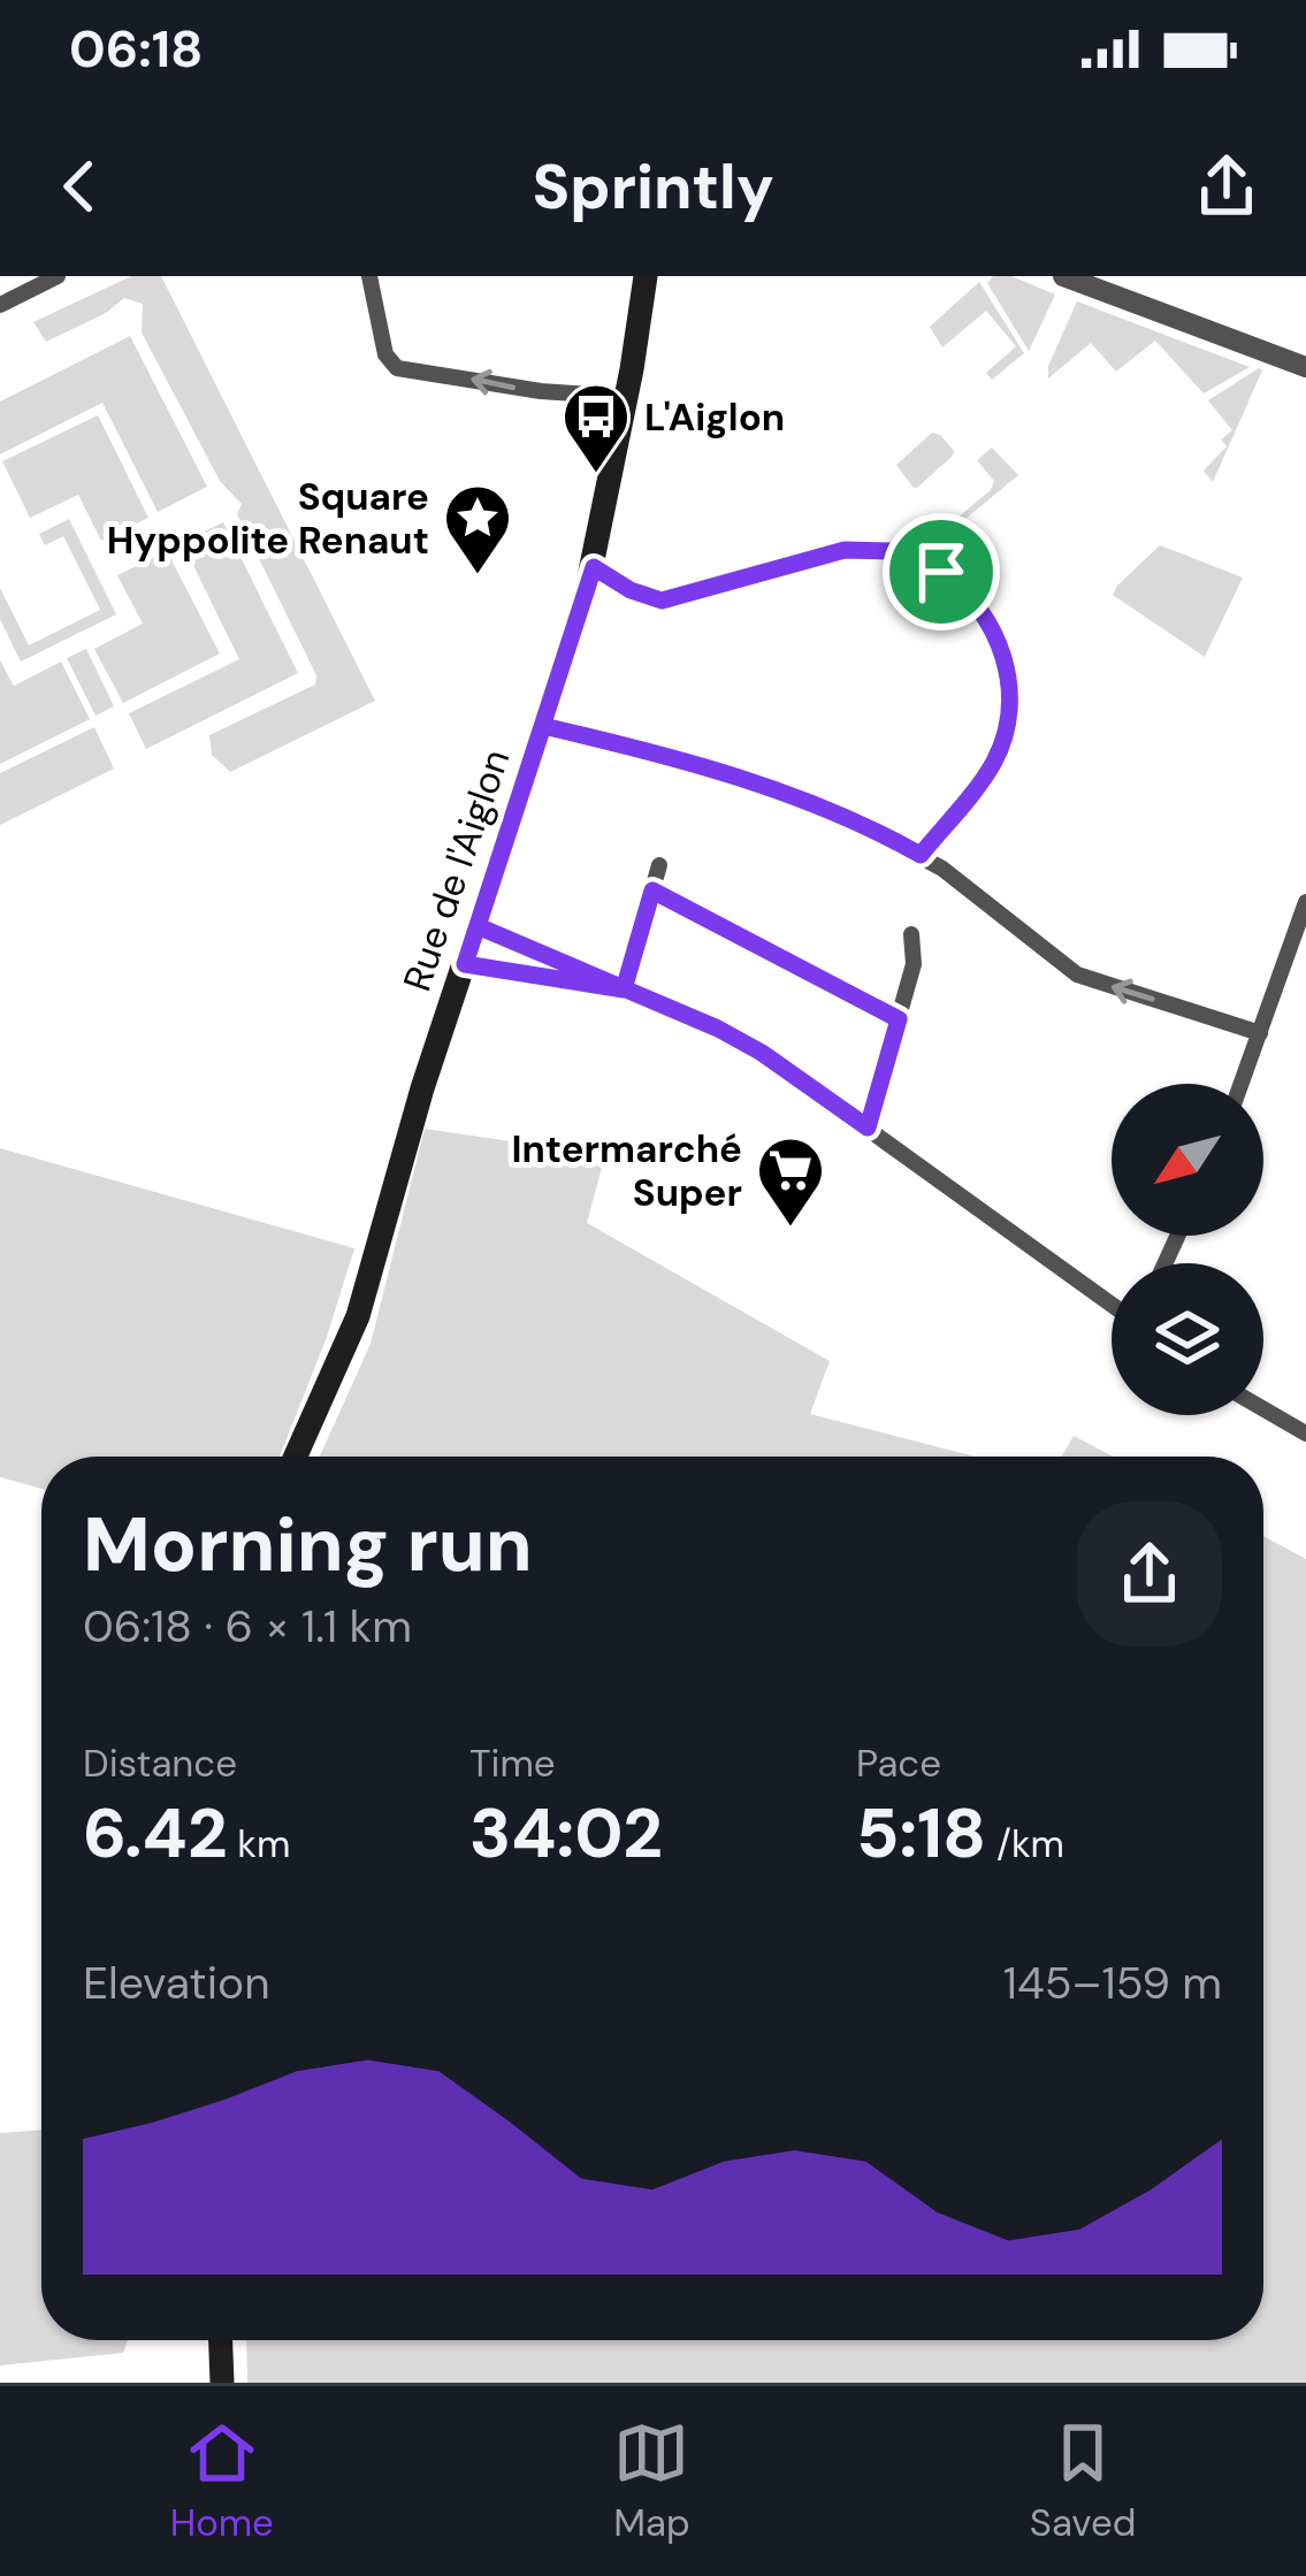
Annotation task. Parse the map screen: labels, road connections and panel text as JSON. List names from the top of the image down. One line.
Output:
{"streets":{"main road":["Rue de l'Aiglon"]},"places":{"bus stop":["L'Aiglon"],"place":["Square Hyppolite Renaut"],"supermarket":["Intermarché Super"]},"north":"bottom left","page":{"status":"06:18","header":"Sprintly","heading":["Morning run","06:18 · 6 × 1.1 km"],"stats":[["Distance","6.42 km"],["Time","34:02"],["Pace","5:18 /km"]],"chart":["Elevation","145–159 m"],"tabs":["Home","Map","Saved"]}}
